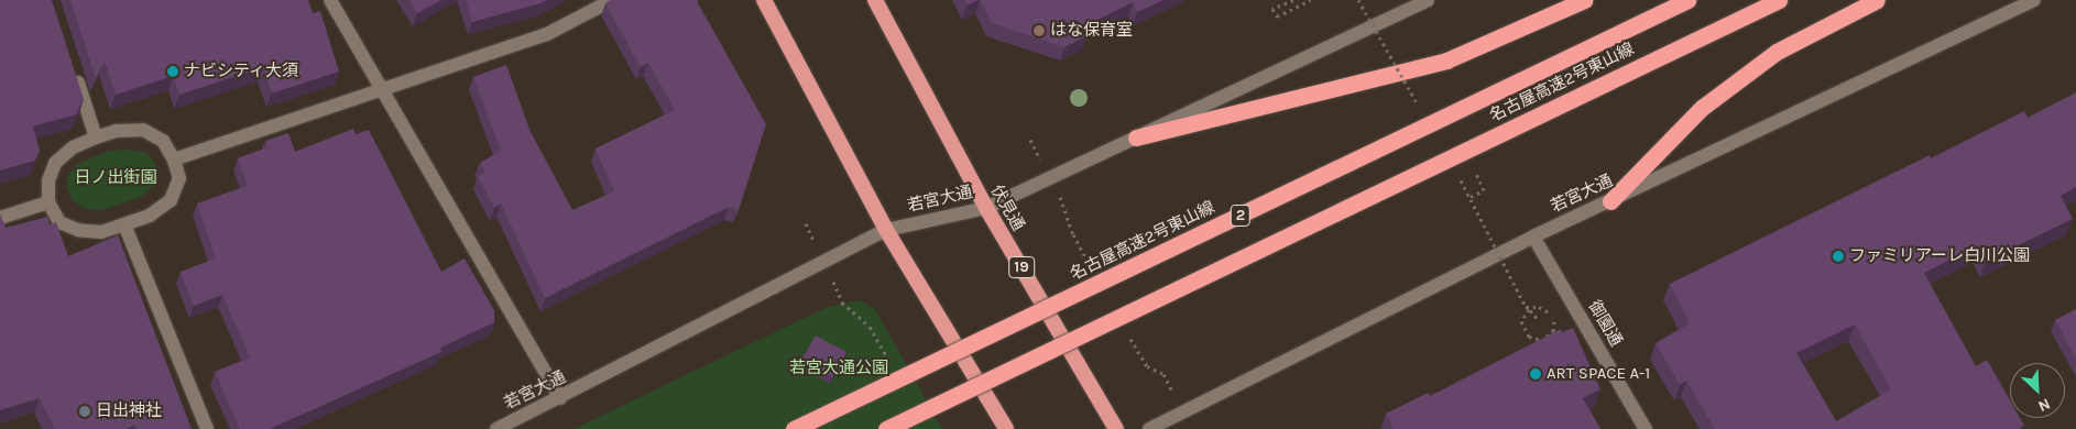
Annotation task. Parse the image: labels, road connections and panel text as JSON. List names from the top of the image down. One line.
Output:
{"streets":{"highway":["名古屋高速2号東山線","伏見通","2","19"],"street":["若宮大通","御園通"]},"crossings":[["若宮大通","伏見通"],["若宮大通","御園通"]],"parks":["日ノ出街園","若宮大通公園"],"places":["はな保育室","ナビシティ大須","ファミリアーレ白川公園","ART SPACE A-1","日出神社"],"north":"bottom right"}
